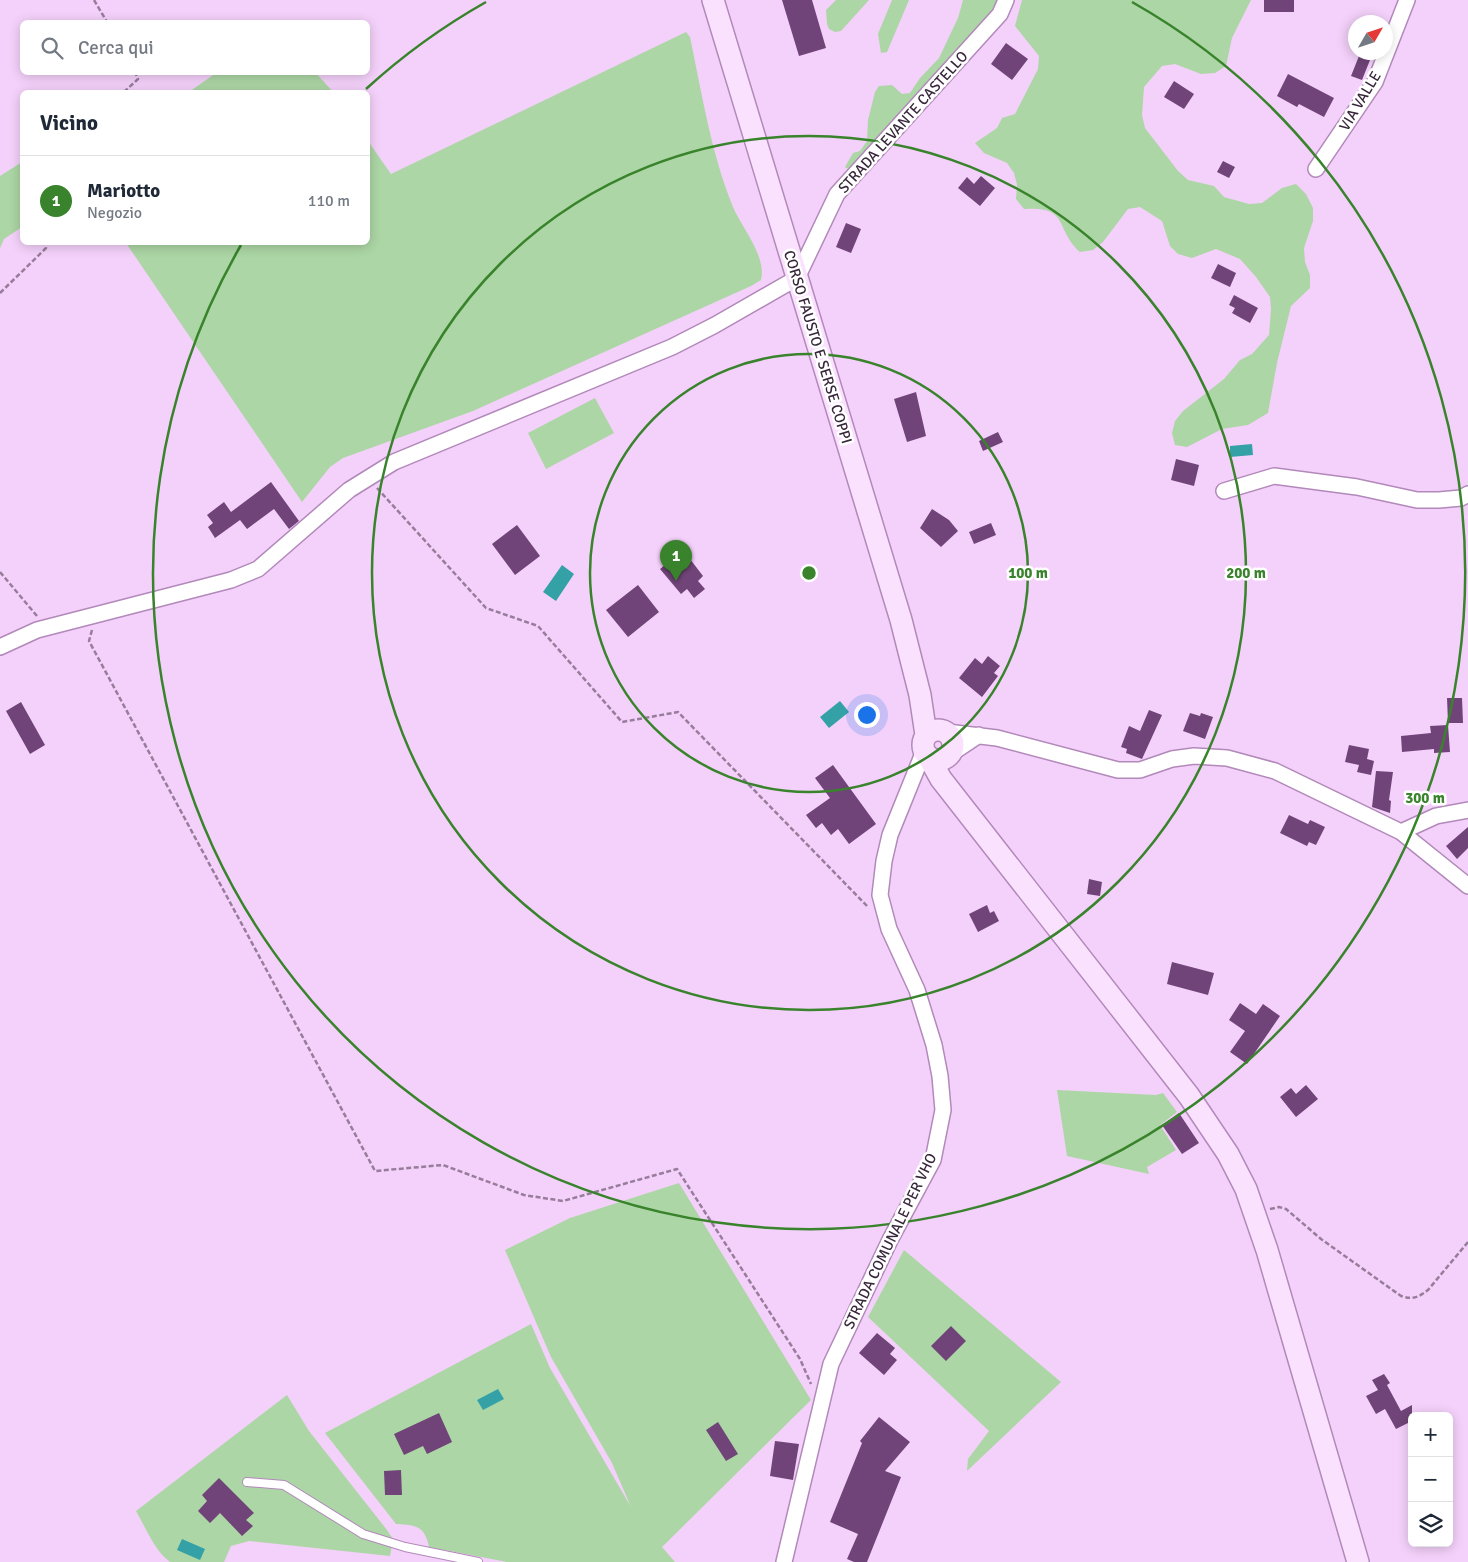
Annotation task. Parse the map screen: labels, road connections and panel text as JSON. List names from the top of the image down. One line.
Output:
{"streets":{"street":["VIA VALLE","STRADA LEVANTE CASTELLO","CORSO FAUSTO E SERSE COPPI","STRADA COMUNALE PER VHO"]},"crossings":[["STRADA LEVANTE CASTELLO","CORSO FAUSTO E SERSE COPPI"],["CORSO FAUSTO E SERSE COPPI","STRADA COMUNALE PER VHO"]],"north":"top right","page":{"search":"Cerca qui","heading":"Vicino","list":[{"mark":"1","name":"Mariotto","note":"Negozio","value":"110 m"}],"pins":"1","map_buttons":["+","−"]},"rings":["100 m","200 m","300 m"]}
